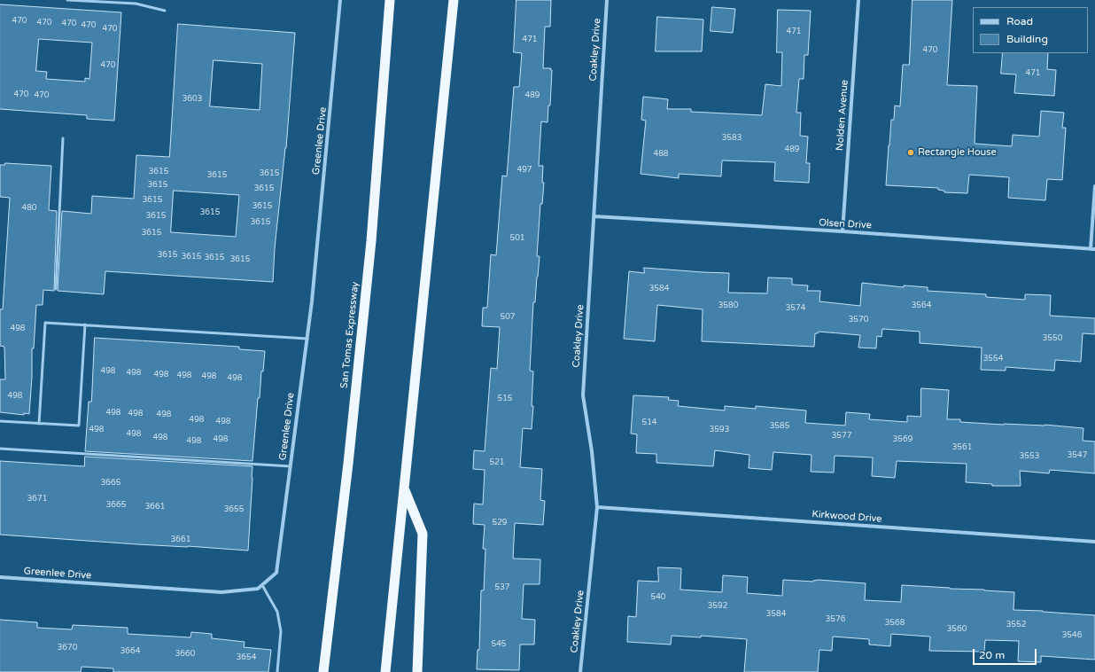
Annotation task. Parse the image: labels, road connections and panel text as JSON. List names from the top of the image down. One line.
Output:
{"streets":{"highway":["San Tomas Expressway"],"street":["Coakley Drive","Nolden Avenue","Greenlee Drive","Olsen Drive","Kirkwood Drive"]},"crossings":[["Coakley Drive","Olsen Drive"],["Coakley Drive","Kirkwood Drive"],["Nolden Avenue","Olsen Drive"]],"places":["Rectangle House"],"house_numbers":["470","470","470","470","470","471","471","470","470","471","470","470","489","3603","3583","489","488","497","3615","3615","3615","3615","3615","3615","3615","480","3615","3615","3615","3615","501","3615","3615","3615","3615","3584","3580","3564","3574","507","3570","498","3550","3554","498","498","498","498","498","498","498","515","498","498","498","498","498","514","3585","498","3593","498","3577","498","498","3569","498","3561","3547","3553","521","3665","3671","3665","3661","3655","529","3661","537","540","3592","3584","3576","3568","3552","3560","3546","545","3670","3664","3660","3654"],"legend":["Road","Building"],"scale_bar":"20 m"}
